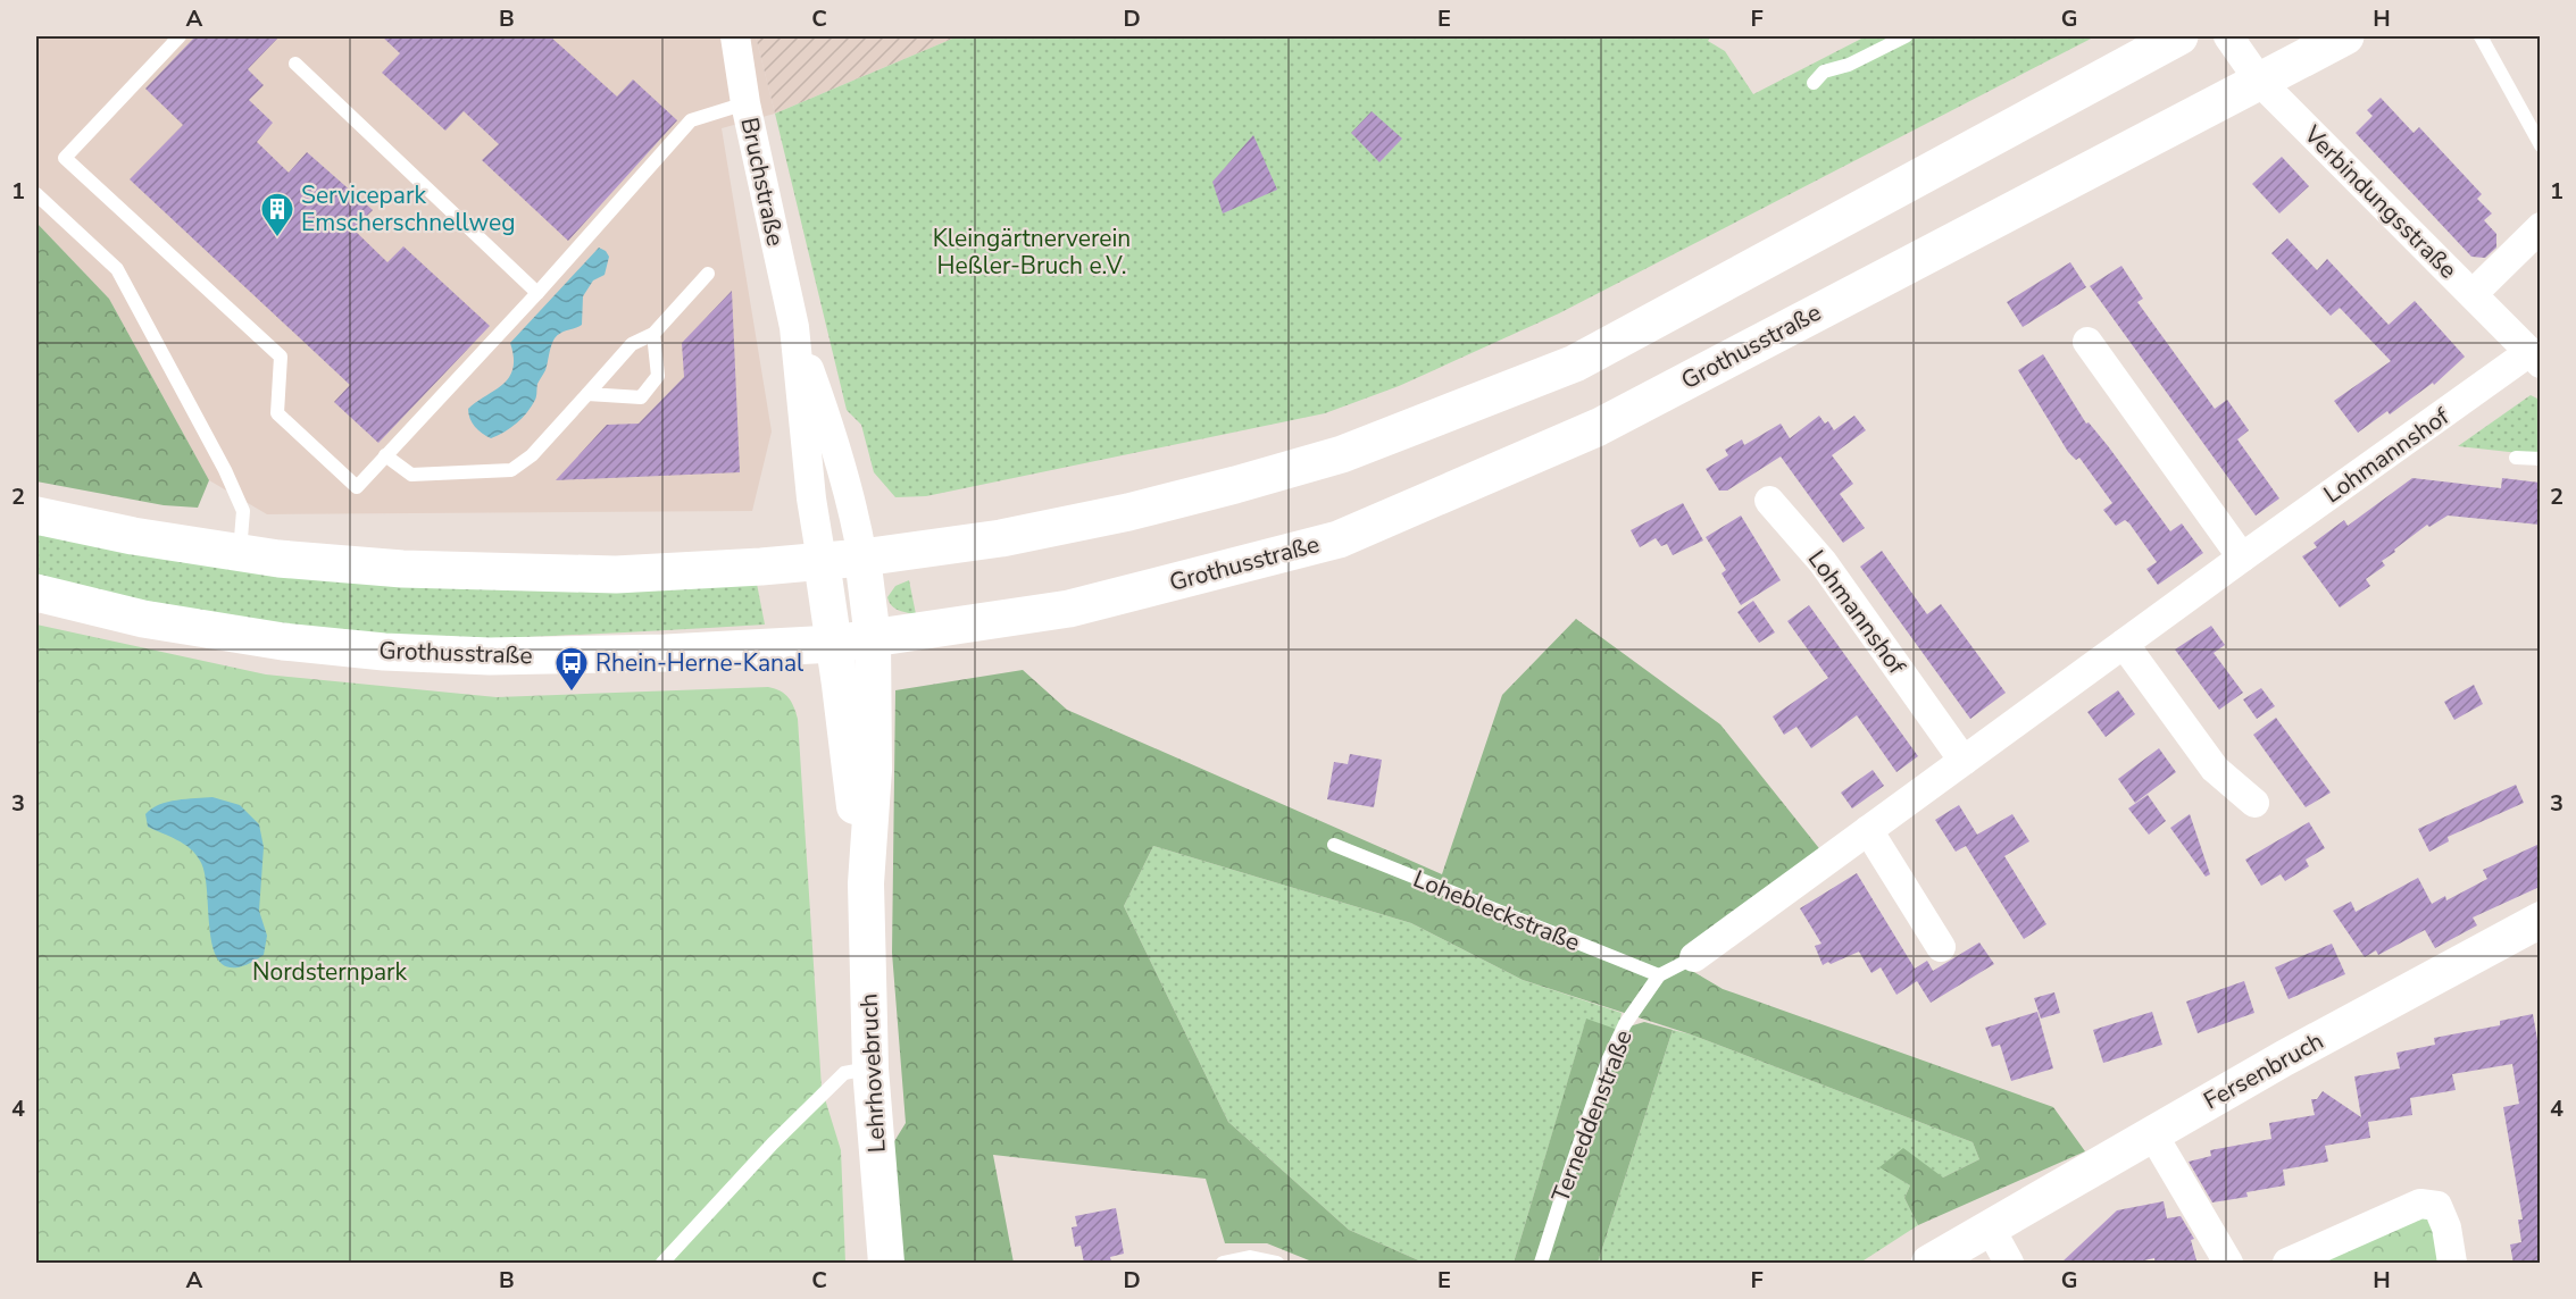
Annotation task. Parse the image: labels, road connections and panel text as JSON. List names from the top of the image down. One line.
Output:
{"streets":{"main road":["Grothusstraße"],"street":["Bruchstraße","Verbindungsstraße","Lohmannshof","Fersenbruch","Lehrhovebruch"],"lane":["Lohebleckstraße","Terneddenstraße"]},"crossings":[["Bruchstraße","Lehrhovebruch"],["Verbindungsstraße","Grothusstraße"],["Verbindungsstraße","Lohmannshof"],["Grothusstraße","Lehrhovebruch"],["Lohebleckstraße","Terneddenstraße"]],"parks":["Kleingärtnerverein Heßler-Bruch e.V.","Nordsternpark"],"places":{"building":["Servicepark Emscherschnellweg"],"bus stop":["Rhein-Herne-Kanal"]},"grid":{"columns":["A","B","C","D","E","F","G","H"],"rows":["1","2","3","4"]}}
